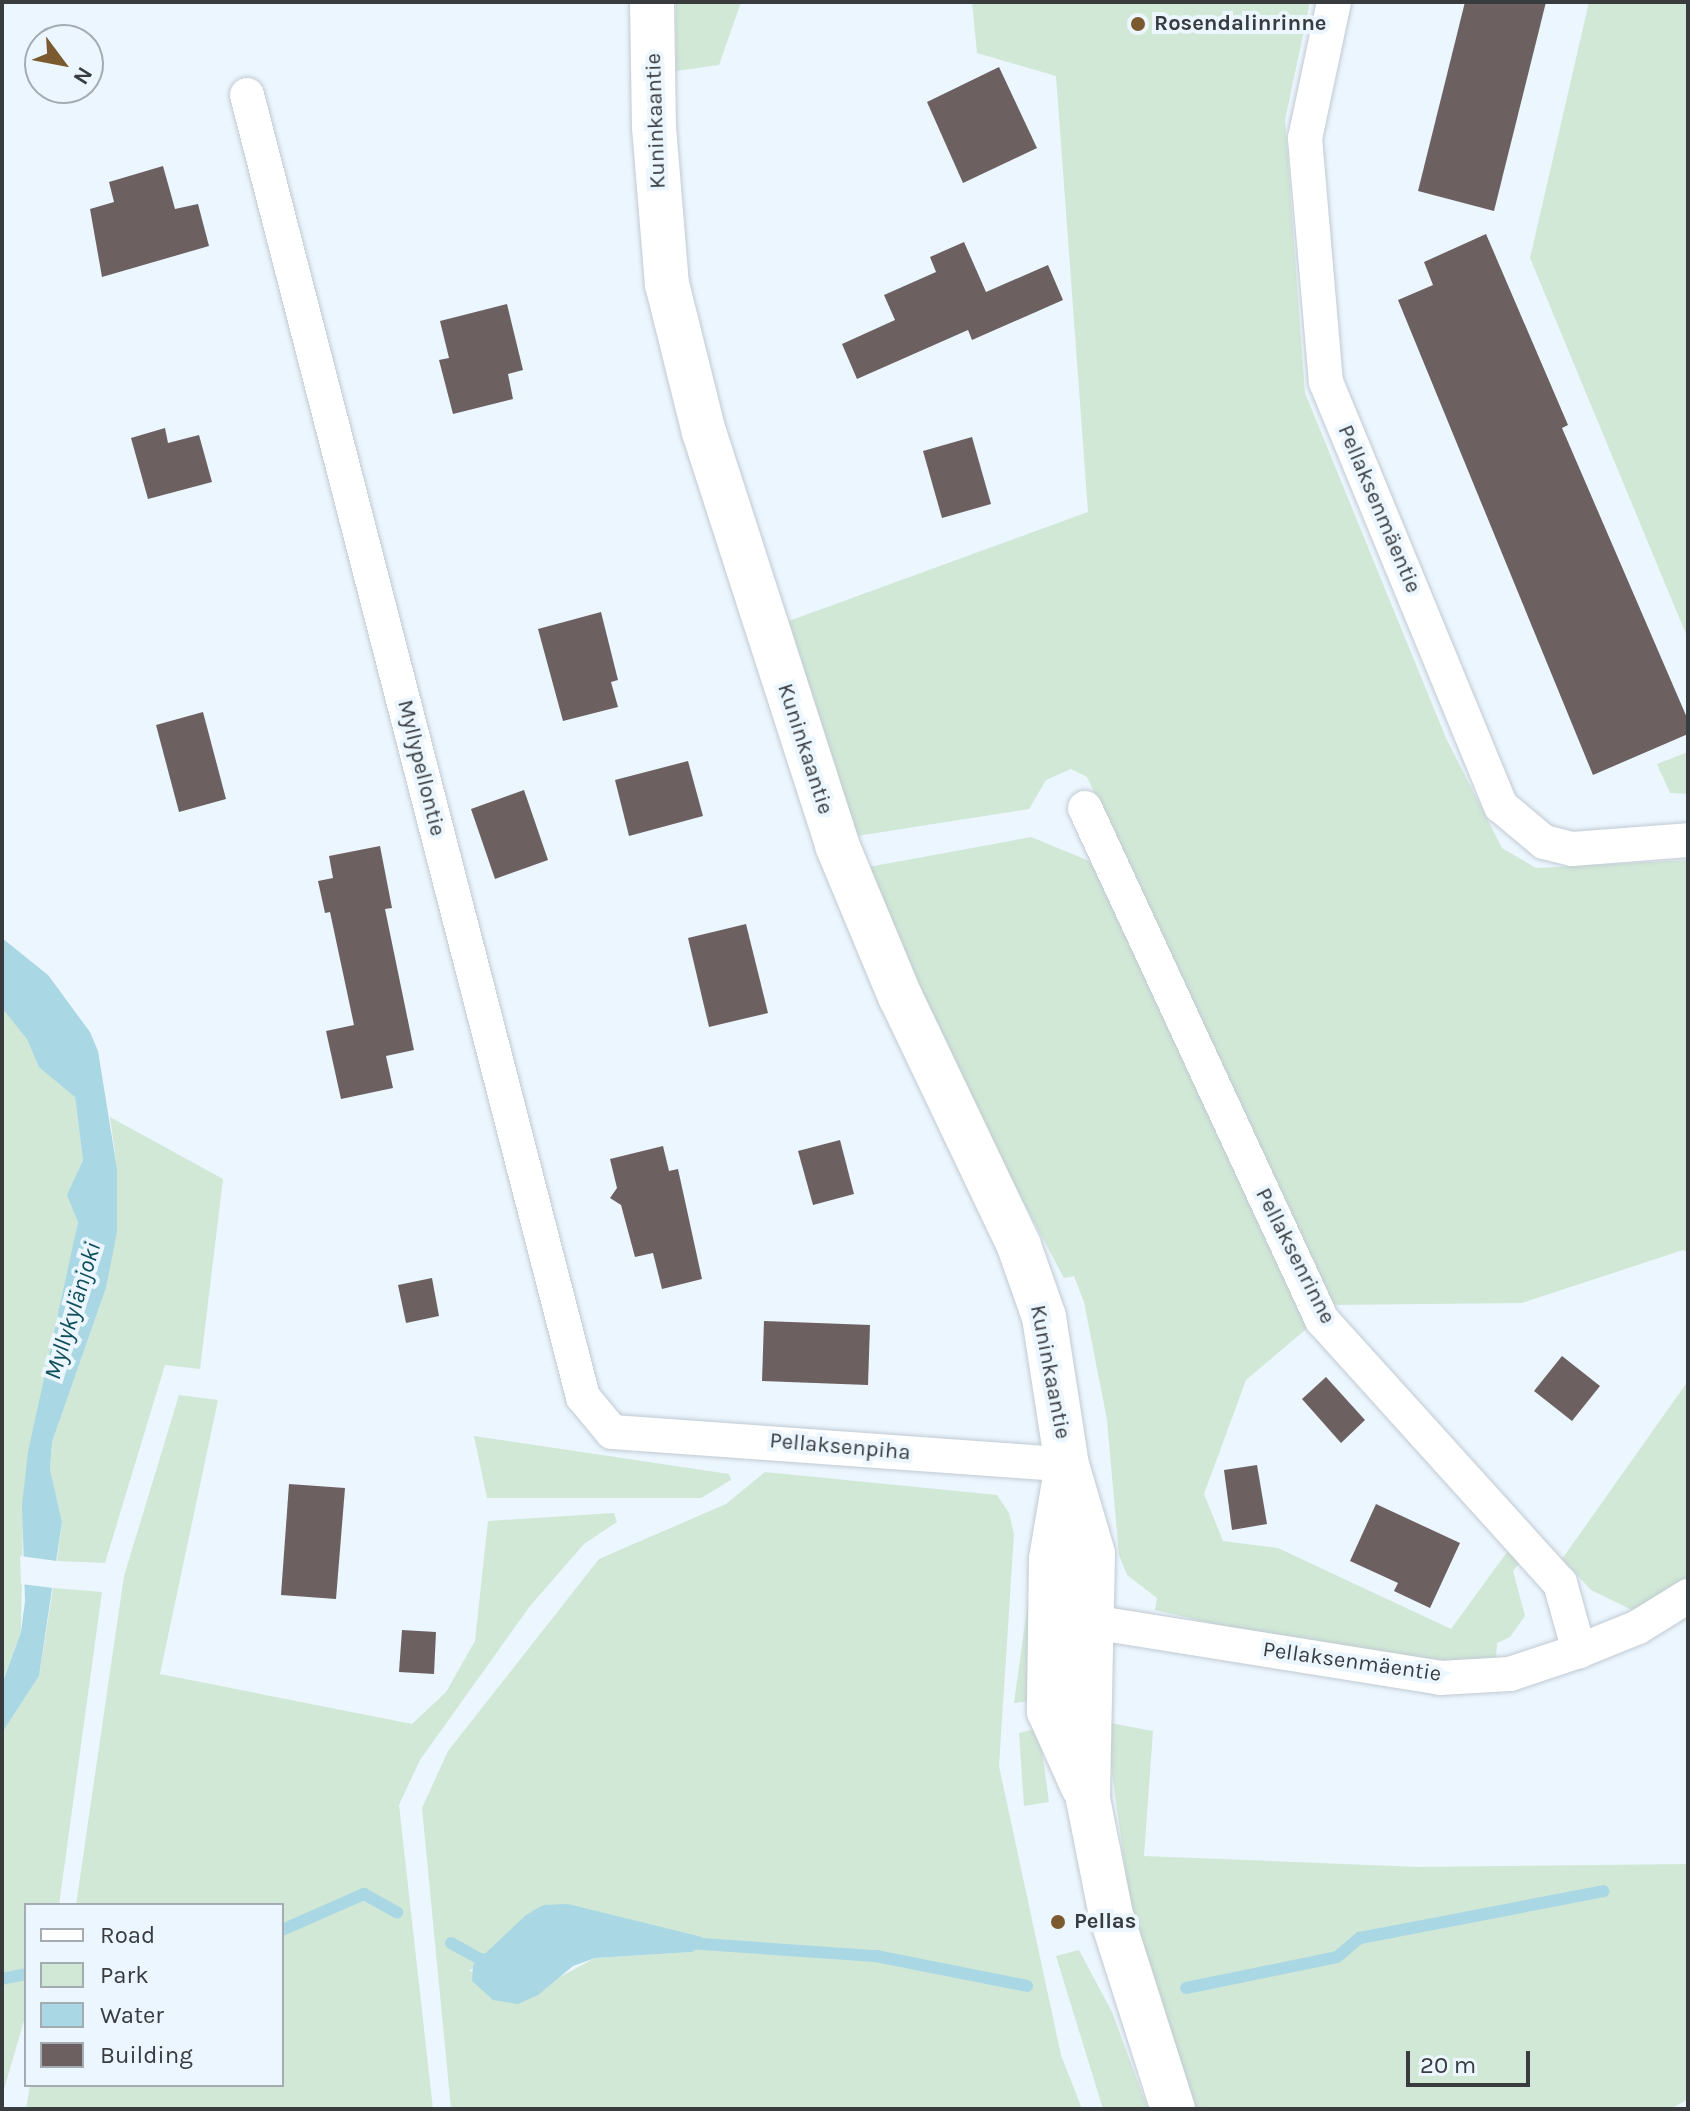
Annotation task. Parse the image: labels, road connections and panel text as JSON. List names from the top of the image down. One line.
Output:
{"streets":{"main road":["Kuninkaantie"],"street":["Pellaksenmäentie","Myllypellontie","Pellaksenrinne","Pellaksenpiha"]},"crossings":[["Kuninkaantie","Pellaksenmäentie"],["Kuninkaantie","Pellaksenpiha"],["Pellaksenmäentie","Pellaksenrinne"],["Myllypellontie","Pellaksenpiha"]],"water":["Myllykylänjoki"],"places":["Rosendalinrinne","Pellas"],"legend":["Road","Park","Water","Building"],"scale_bar":"20 m","north":"bottom right"}
